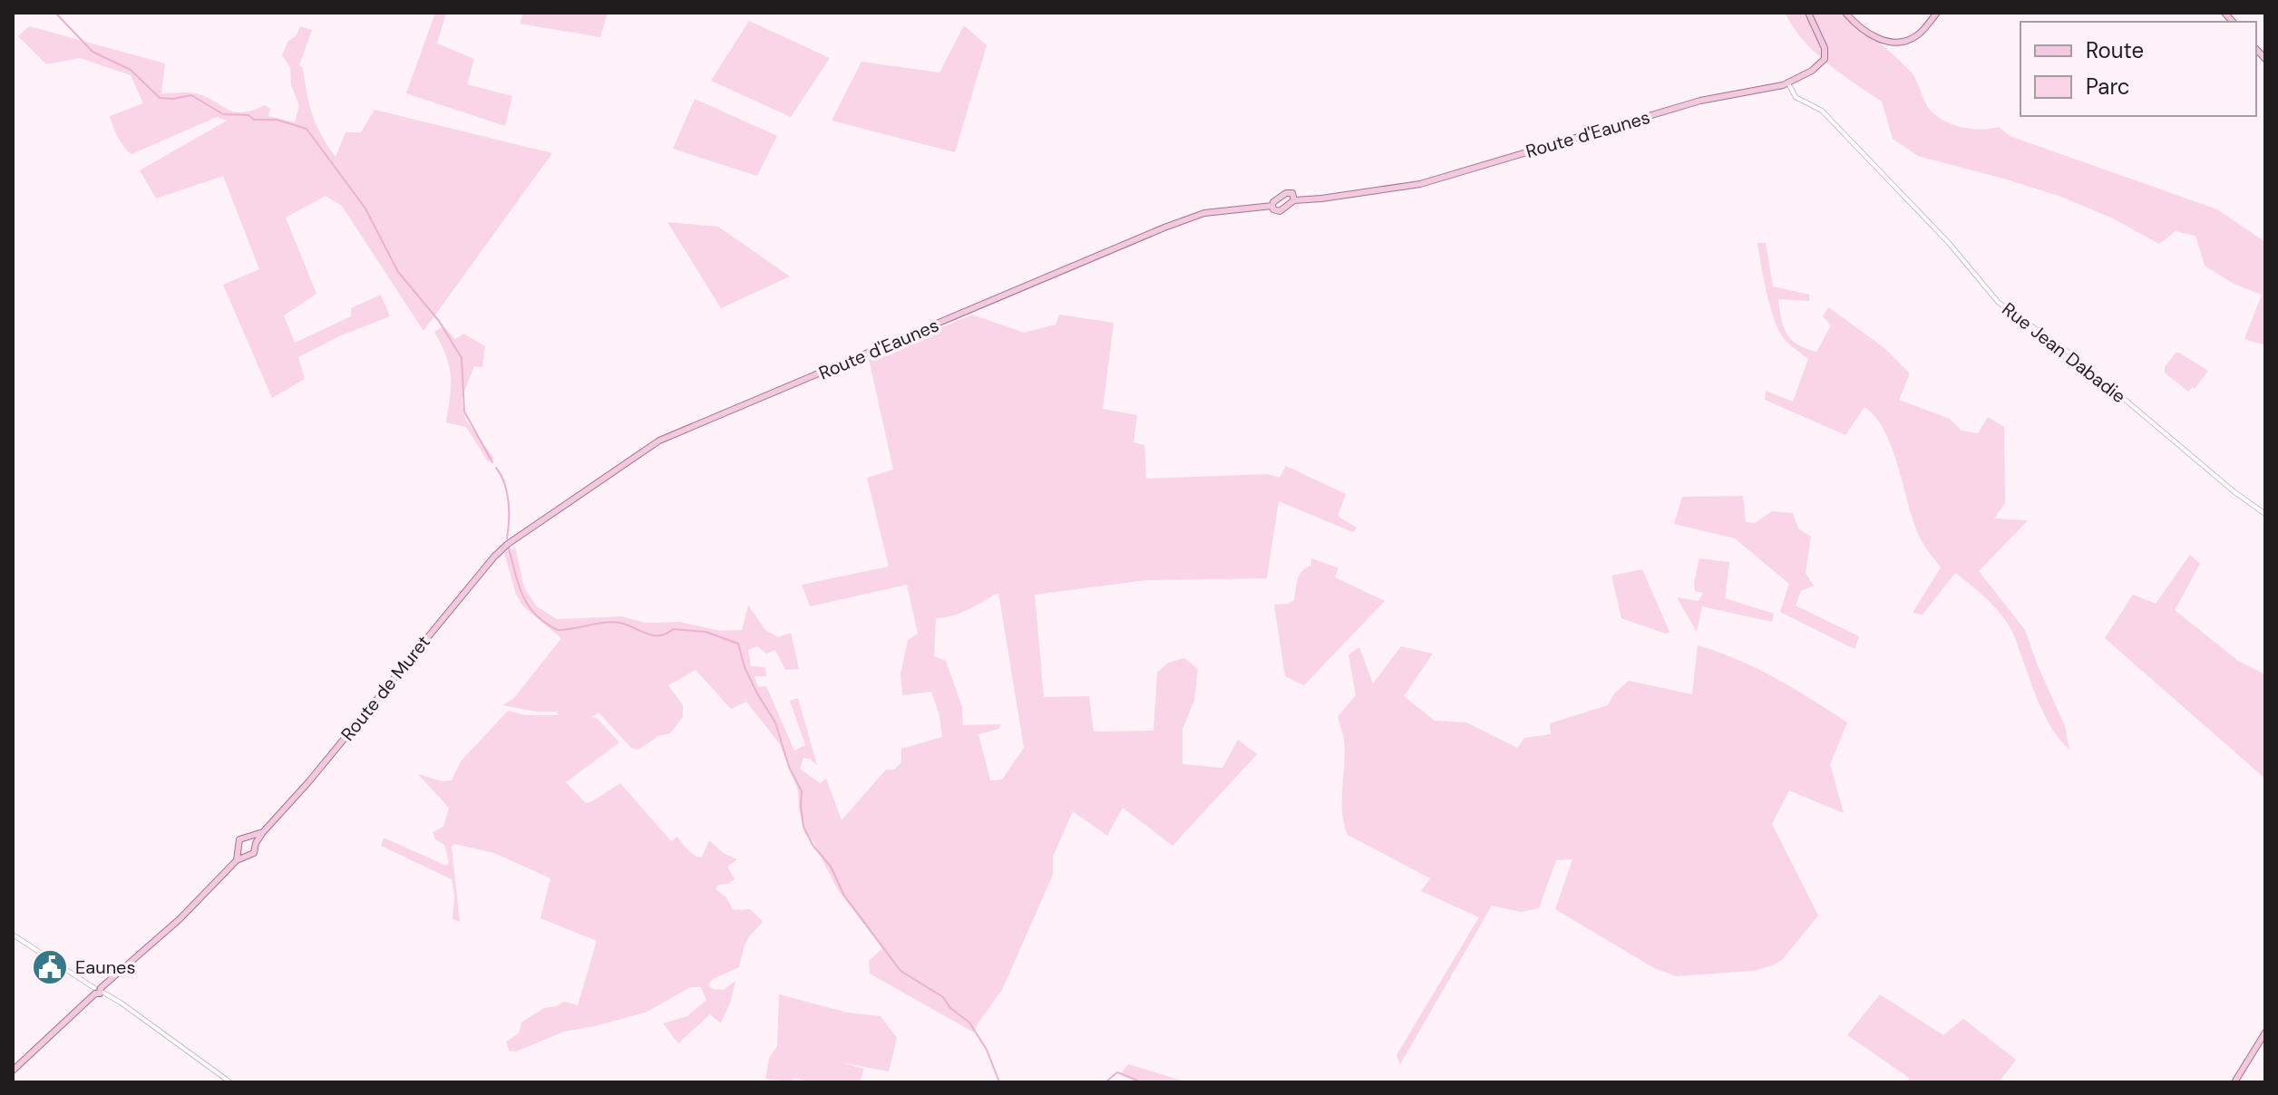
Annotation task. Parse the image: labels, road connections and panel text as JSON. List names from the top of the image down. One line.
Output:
{"streets":{"main road":["Route d'Eaunes","Route de Muret"],"street":["Rue Jean Dabadie"]},"crossings":[["Route d'Eaunes","Rue Jean Dabadie"],["Route d'Eaunes","Route de Muret"]],"places":{"public building":["Eaunes"]},"legend":["Route","Parc"]}
